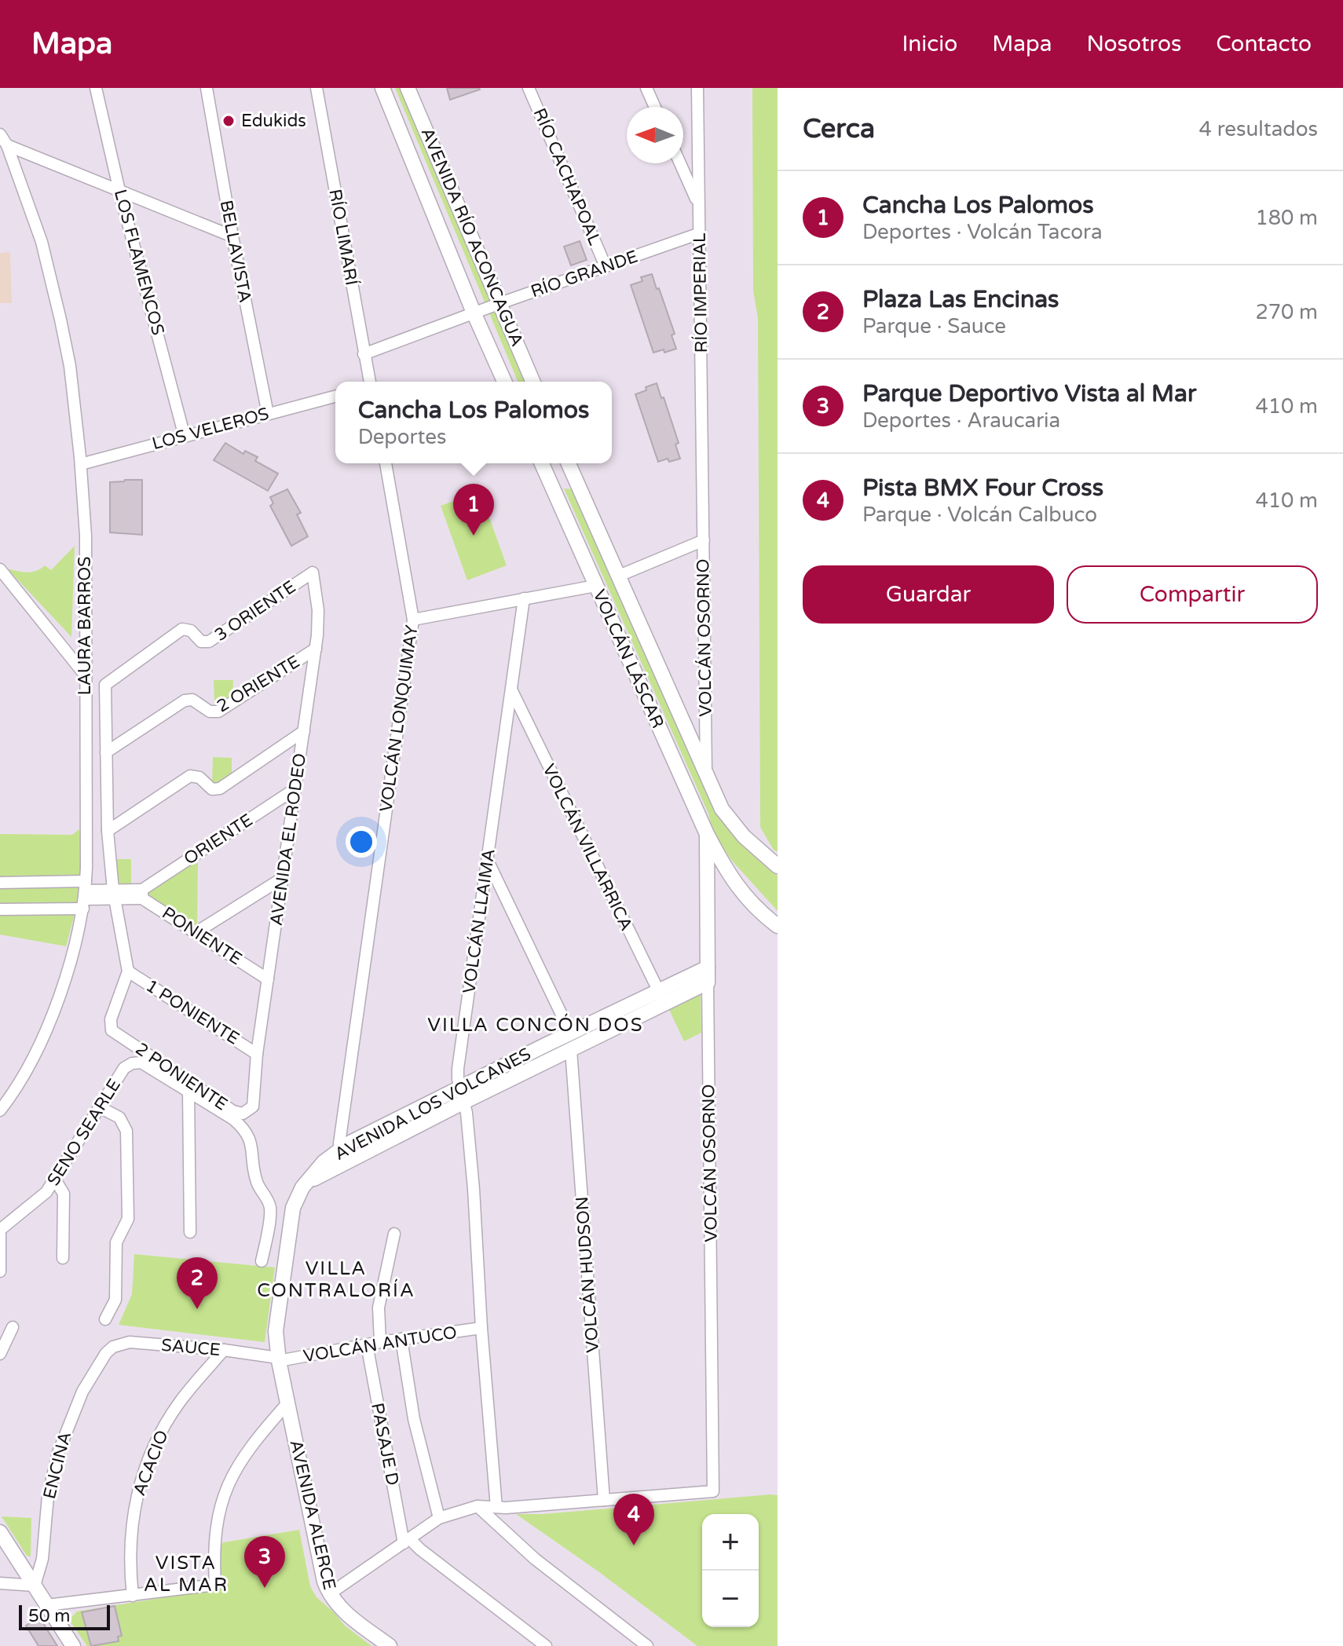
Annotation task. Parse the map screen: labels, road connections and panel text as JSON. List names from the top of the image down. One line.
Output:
{"streets":{"street":["RÍO CACHAPOAL","RÍO LIMARÍ","AVENIDA RÍO ACONCAGUA","BELLAVISTA","LOS FLAMENCOS","RÍO GRANDE","RÍO IMPERIAL","LOS VELEROS","3 ORIENTE","LAURA BARROS","VOLCÁN OSORNO","VOLCÁN LÁSCAR","2 ORIENTE","VOLCÁN LONQUIMAY","ORIENTE","AVENIDA EL RODEO","VOLCÁN VILLARRICA","VOLCÁN LLAIMA","PONIENTE","1 PONIENTE","2 PONIENTE","AVENIDA LOS VOLCANES","SENO SEARLE","VOLCÁN HUDSON","VOLCÁN ANTUCO","SAUCE","PASAJE D","ACACIO","ENCINA","AVENIDA ALERCE"]},"crossings":[["RÍO CACHAPOAL","RÍO GRANDE"],["RÍO LIMARÍ","RÍO GRANDE"],["AVENIDA RÍO ACONCAGUA","RÍO GRANDE"],["BELLAVISTA","LOS VELEROS"],["LOS FLAMENCOS","LOS VELEROS"],["RÍO GRANDE","RÍO IMPERIAL"],["RÍO IMPERIAL","VOLCÁN OSORNO"],["LOS VELEROS","LAURA BARROS"],["3 ORIENTE","2 ORIENTE"],["3 ORIENTE","AVENIDA EL RODEO"],["VOLCÁN OSORNO","VOLCÁN LÁSCAR"],["VOLCÁN OSORNO","AVENIDA LOS VOLCANES"],["VOLCÁN OSORNO","VOLCÁN HUDSON"],["2 ORIENTE","AVENIDA EL RODEO"],["VOLCÁN LONQUIMAY","AVENIDA LOS VOLCANES"],["ORIENTE","AVENIDA EL RODEO"],["ORIENTE","PONIENTE"],["AVENIDA EL RODEO","PONIENTE"],["AVENIDA EL RODEO","1 PONIENTE"],["AVENIDA EL RODEO","2 PONIENTE"],["VOLCÁN VILLARRICA","VOLCÁN LLAIMA"],["VOLCÁN VILLARRICA","AVENIDA LOS VOLCANES"],["VOLCÁN LLAIMA","AVENIDA LOS VOLCANES"],["VOLCÁN LLAIMA","VOLCÁN ANTUCO"],["1 PONIENTE","2 PONIENTE"],["AVENIDA LOS VOLCANES","VOLCÁN HUDSON"],["AVENIDA LOS VOLCANES","VOLCÁN ANTUCO"],["AVENIDA LOS VOLCANES","SAUCE"],["AVENIDA LOS VOLCANES","AVENIDA ALERCE"],["VOLCÁN ANTUCO","SAUCE"],["VOLCÁN ANTUCO","PASAJE D"],["VOLCÁN ANTUCO","AVENIDA ALERCE"],["SAUCE","ACACIO"],["SAUCE","ENCINA"],["SAUCE","AVENIDA ALERCE"]],"districts":["VILLA CONCÓN DOS","VILLA CONTRALORÍA","VISTA AL MAR"],"places":["Edukids"],"scale_bar":"50 m","north":"left","page":{"header":"Mapa","nav":["Inicio","Mapa","Nosotros","Contacto"],"heading":["Cerca","4 resultados"],"list":[{"mark":"1","name":"Cancha Los Palomos","note":"Deportes · Volcán Tacora","value":"180 m"},{"mark":"2","name":"Plaza Las Encinas","note":"Parque · Sauce","value":"270 m"},{"mark":"3","name":"Parque Deportivo Vista al Mar","note":"Deportes · Araucaria","value":"410 m"},{"mark":"4","name":"Pista BMX Four Cross","note":"Parque · Volcán Calbuco","value":"410 m"}],"popup":["Cancha Los Palomos","Deportes"],"pins":["1","2","4","3"],"buttons":["Guardar","Compartir"],"map_buttons":["+","−"],"scale":"50 m"}}
